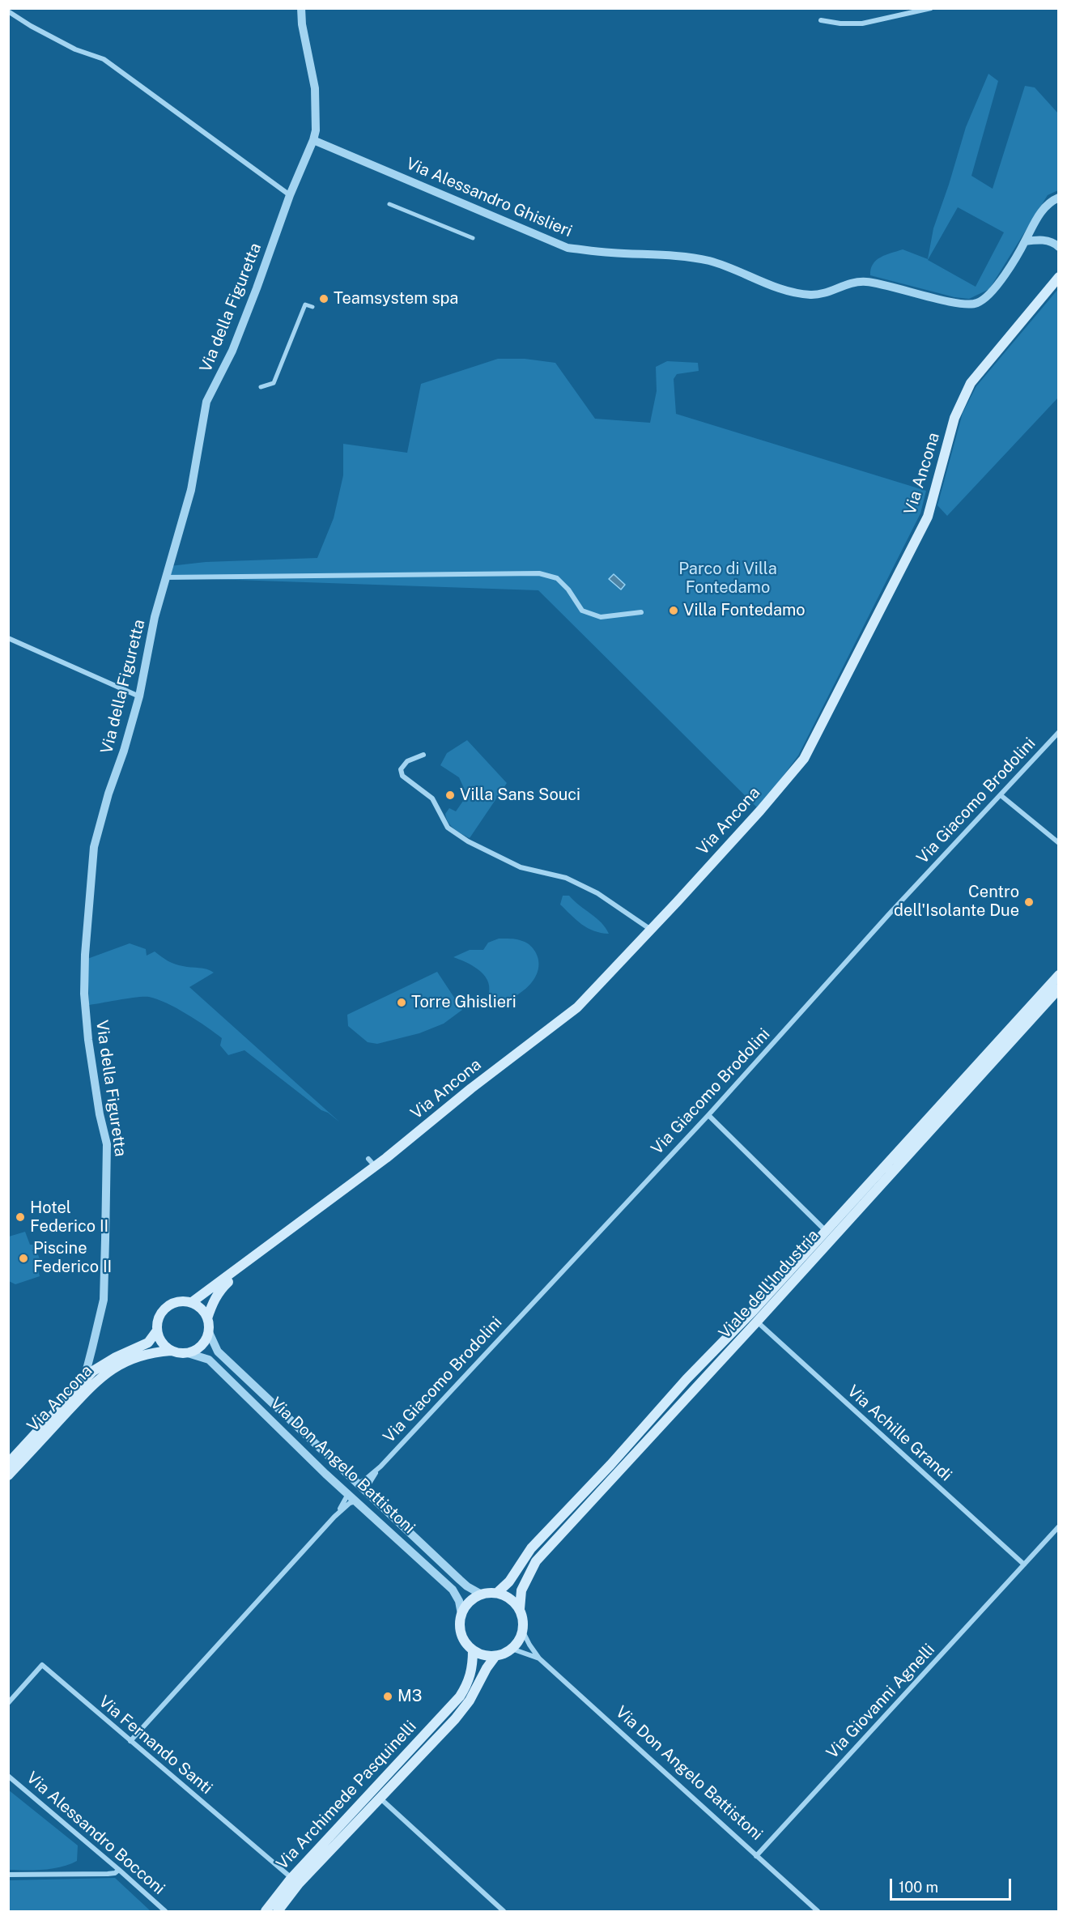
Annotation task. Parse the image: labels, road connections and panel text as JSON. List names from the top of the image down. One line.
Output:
{"streets":{"main road":["Via Ancona","Viale dell'Industria","Via Don Angelo Battistoni","Via Archimede Pasquinelli"],"street":["Via Alessandro Ghislieri","Via della Figuretta","Via Giacomo Brodolini","Via Achille Grandi","Via Giovanni Agnelli","Via Fernando Santi","Via Alessandro Bocconi"]},"crossings":[["Via Alessandro Ghislieri","Via della Figuretta"],["Via della Figuretta","Via Ancona"],["Via Ancona","Via Don Angelo Battistoni"],["Via Giacomo Brodolini","Viale dell'Industria"],["Via Giacomo Brodolini","Via Don Angelo Battistoni"],["Viale dell'Industria","Via Achille Grandi"],["Viale dell'Industria","Via Don Angelo Battistoni"],["Viale dell'Industria","Via Archimede Pasquinelli"],["Via Achille Grandi","Via Giovanni Agnelli"],["Via Don Angelo Battistoni","Via Giovanni Agnelli"],["Via Don Angelo Battistoni","Via Archimede Pasquinelli"],["Via Fernando Santi","Via Archimede Pasquinelli"]],"parks":["Parco di Villa Fontedamo"],"places":["Teamsystem spa","Villa Fontedamo","Villa Sans Souci","Centro dell'Isolante Due","Torre Ghislieri","Hotel Federico II","Piscine Federico II","M3"],"scale_bar":"100 m"}
